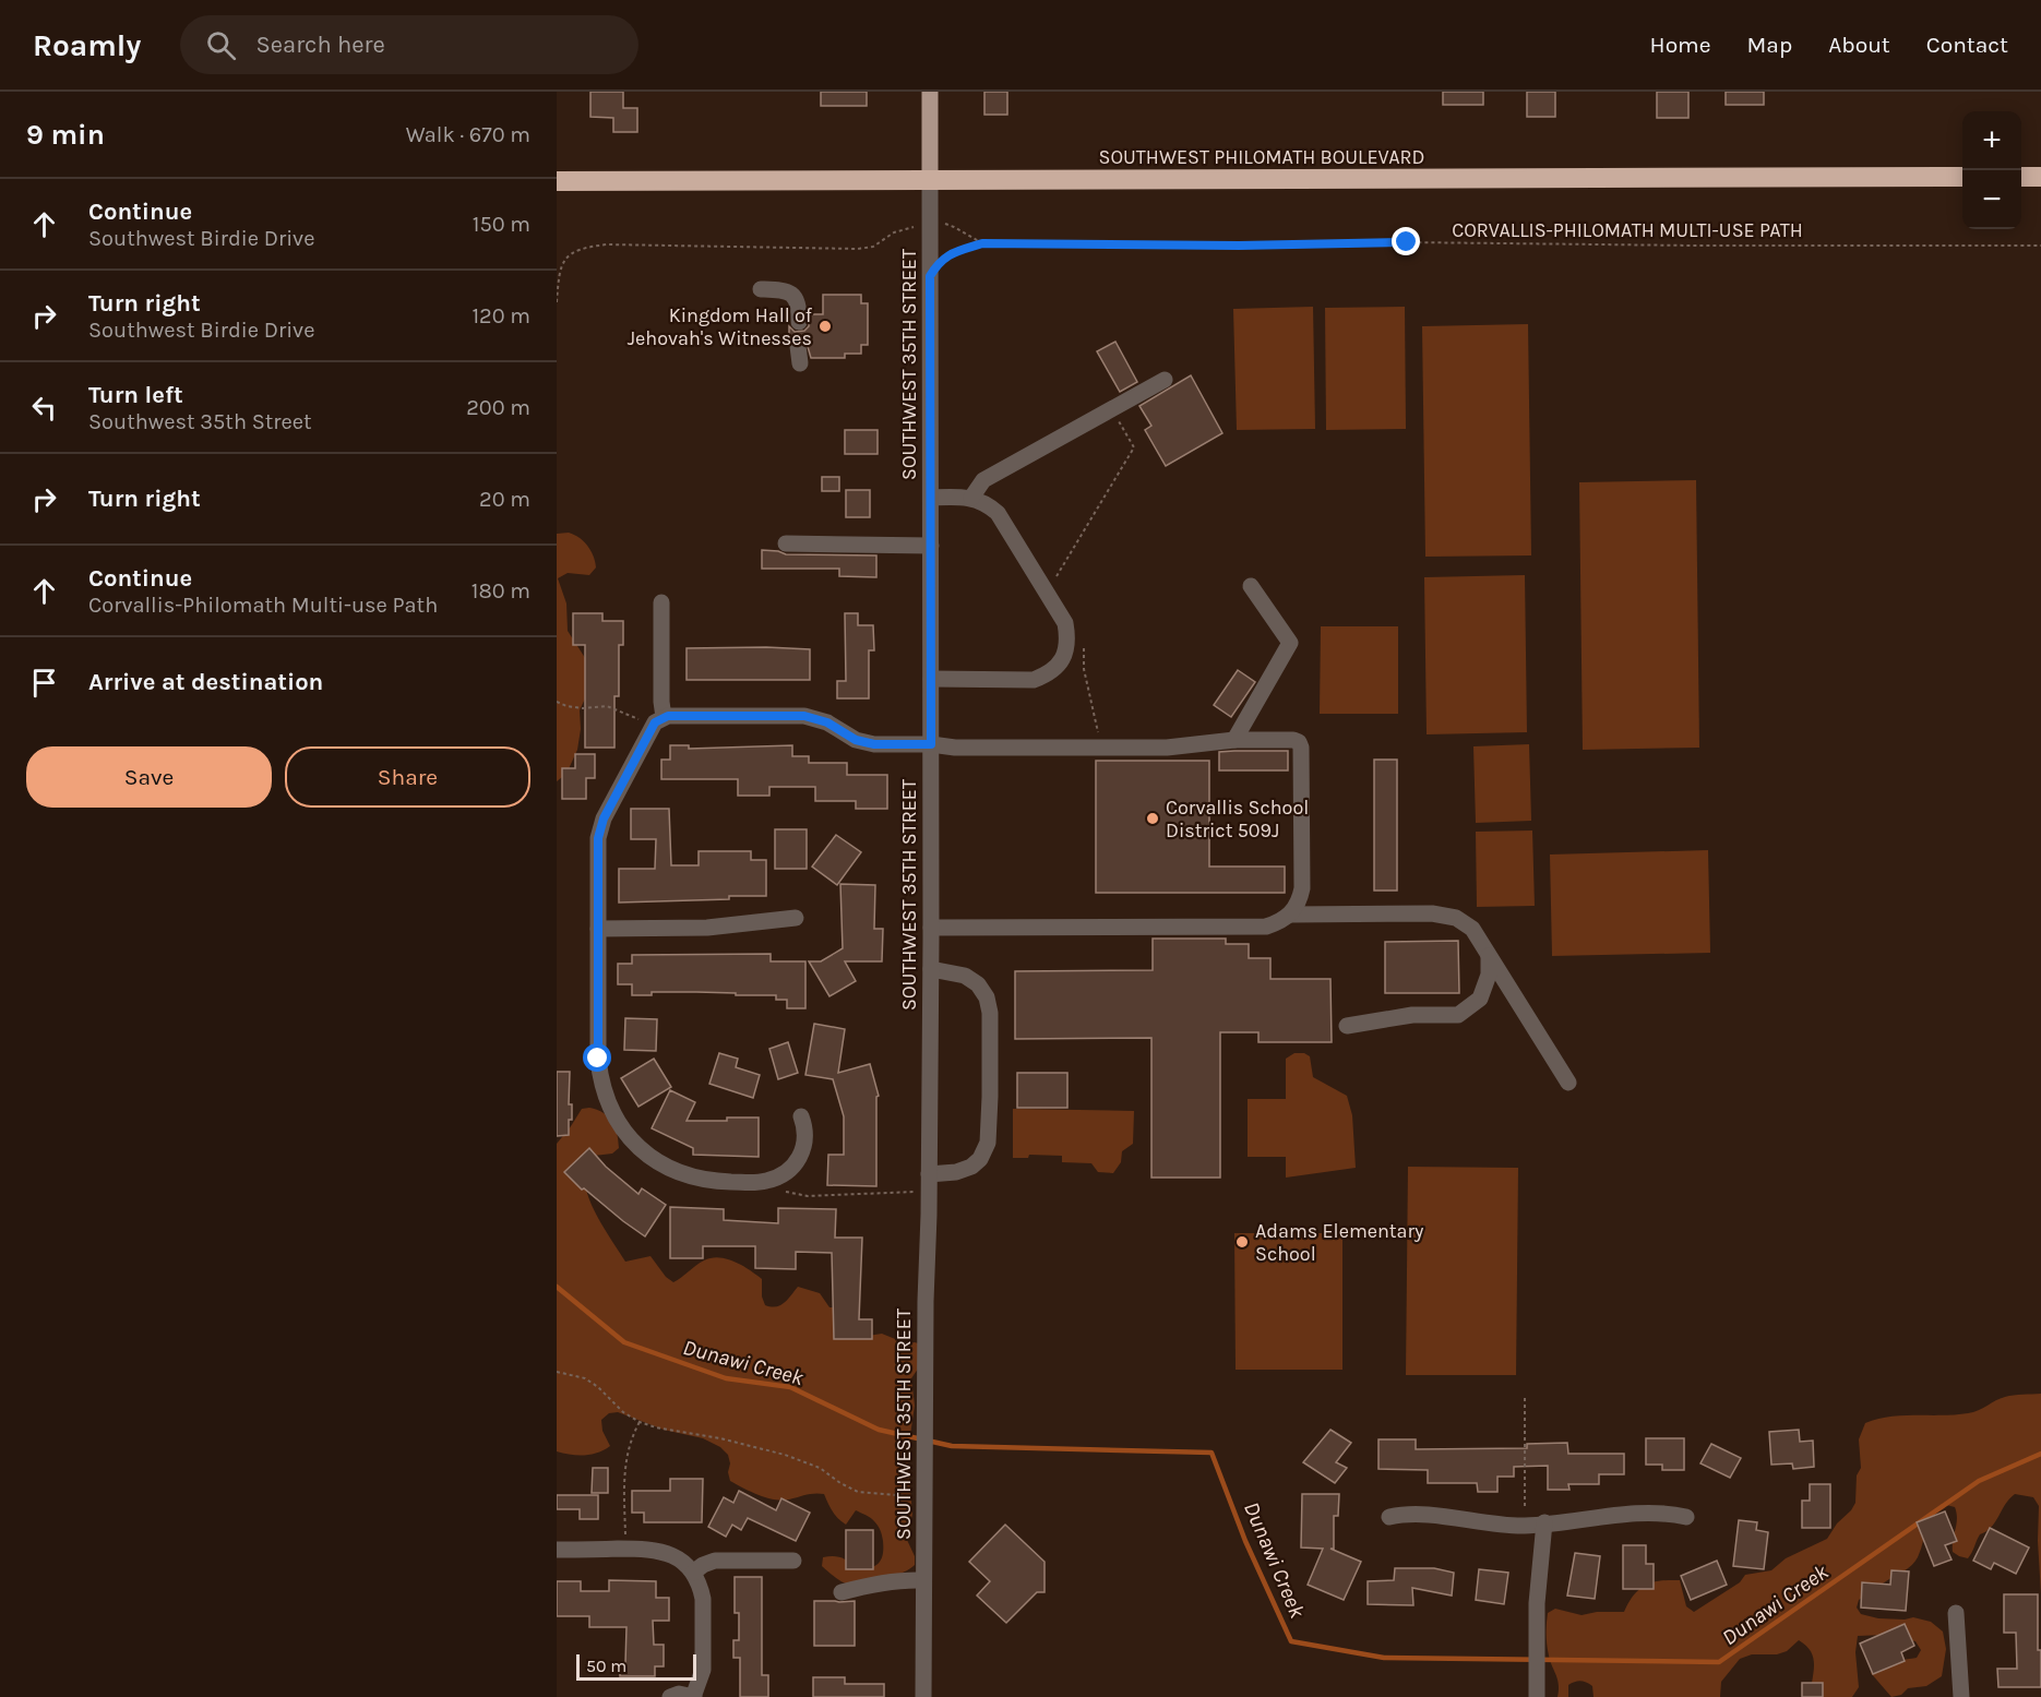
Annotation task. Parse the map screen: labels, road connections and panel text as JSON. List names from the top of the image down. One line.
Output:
{"streets":{"highway":["SOUTHWEST PHILOMATH BOULEVARD"],"main road":["SOUTHWEST 35TH STREET"],"path":["CORVALLIS-PHILOMATH MULTI-USE PATH"]},"crossings":[["SOUTHWEST PHILOMATH BOULEVARD","SOUTHWEST 35TH STREET"],["CORVALLIS-PHILOMATH MULTI-USE PATH","SOUTHWEST 35TH STREET"]],"water":["Dunawi Creek"],"places":["Kingdom Hall of Jehovah's Witnesses","Corvallis School District 509J","Adams Elementary School"],"scale_bar":"50 m","page":{"header":"Roamly","search":"Search here","nav":["Home","Map","About","Contact"],"heading":["9 min","Walk · 670 m"],"map_buttons":["+","−"],"list":[["Continue","Southwest Birdie Drive","150 m"],["Turn right","Southwest Birdie Drive","120 m"],["Turn left","Southwest 35th Street","200 m"],["Turn right","20 m"],["Continue","Corvallis-Philomath Multi-use Path","180 m"],"Arrive at destination"],"buttons":["Save","Share"],"scale":"50 m"}}
